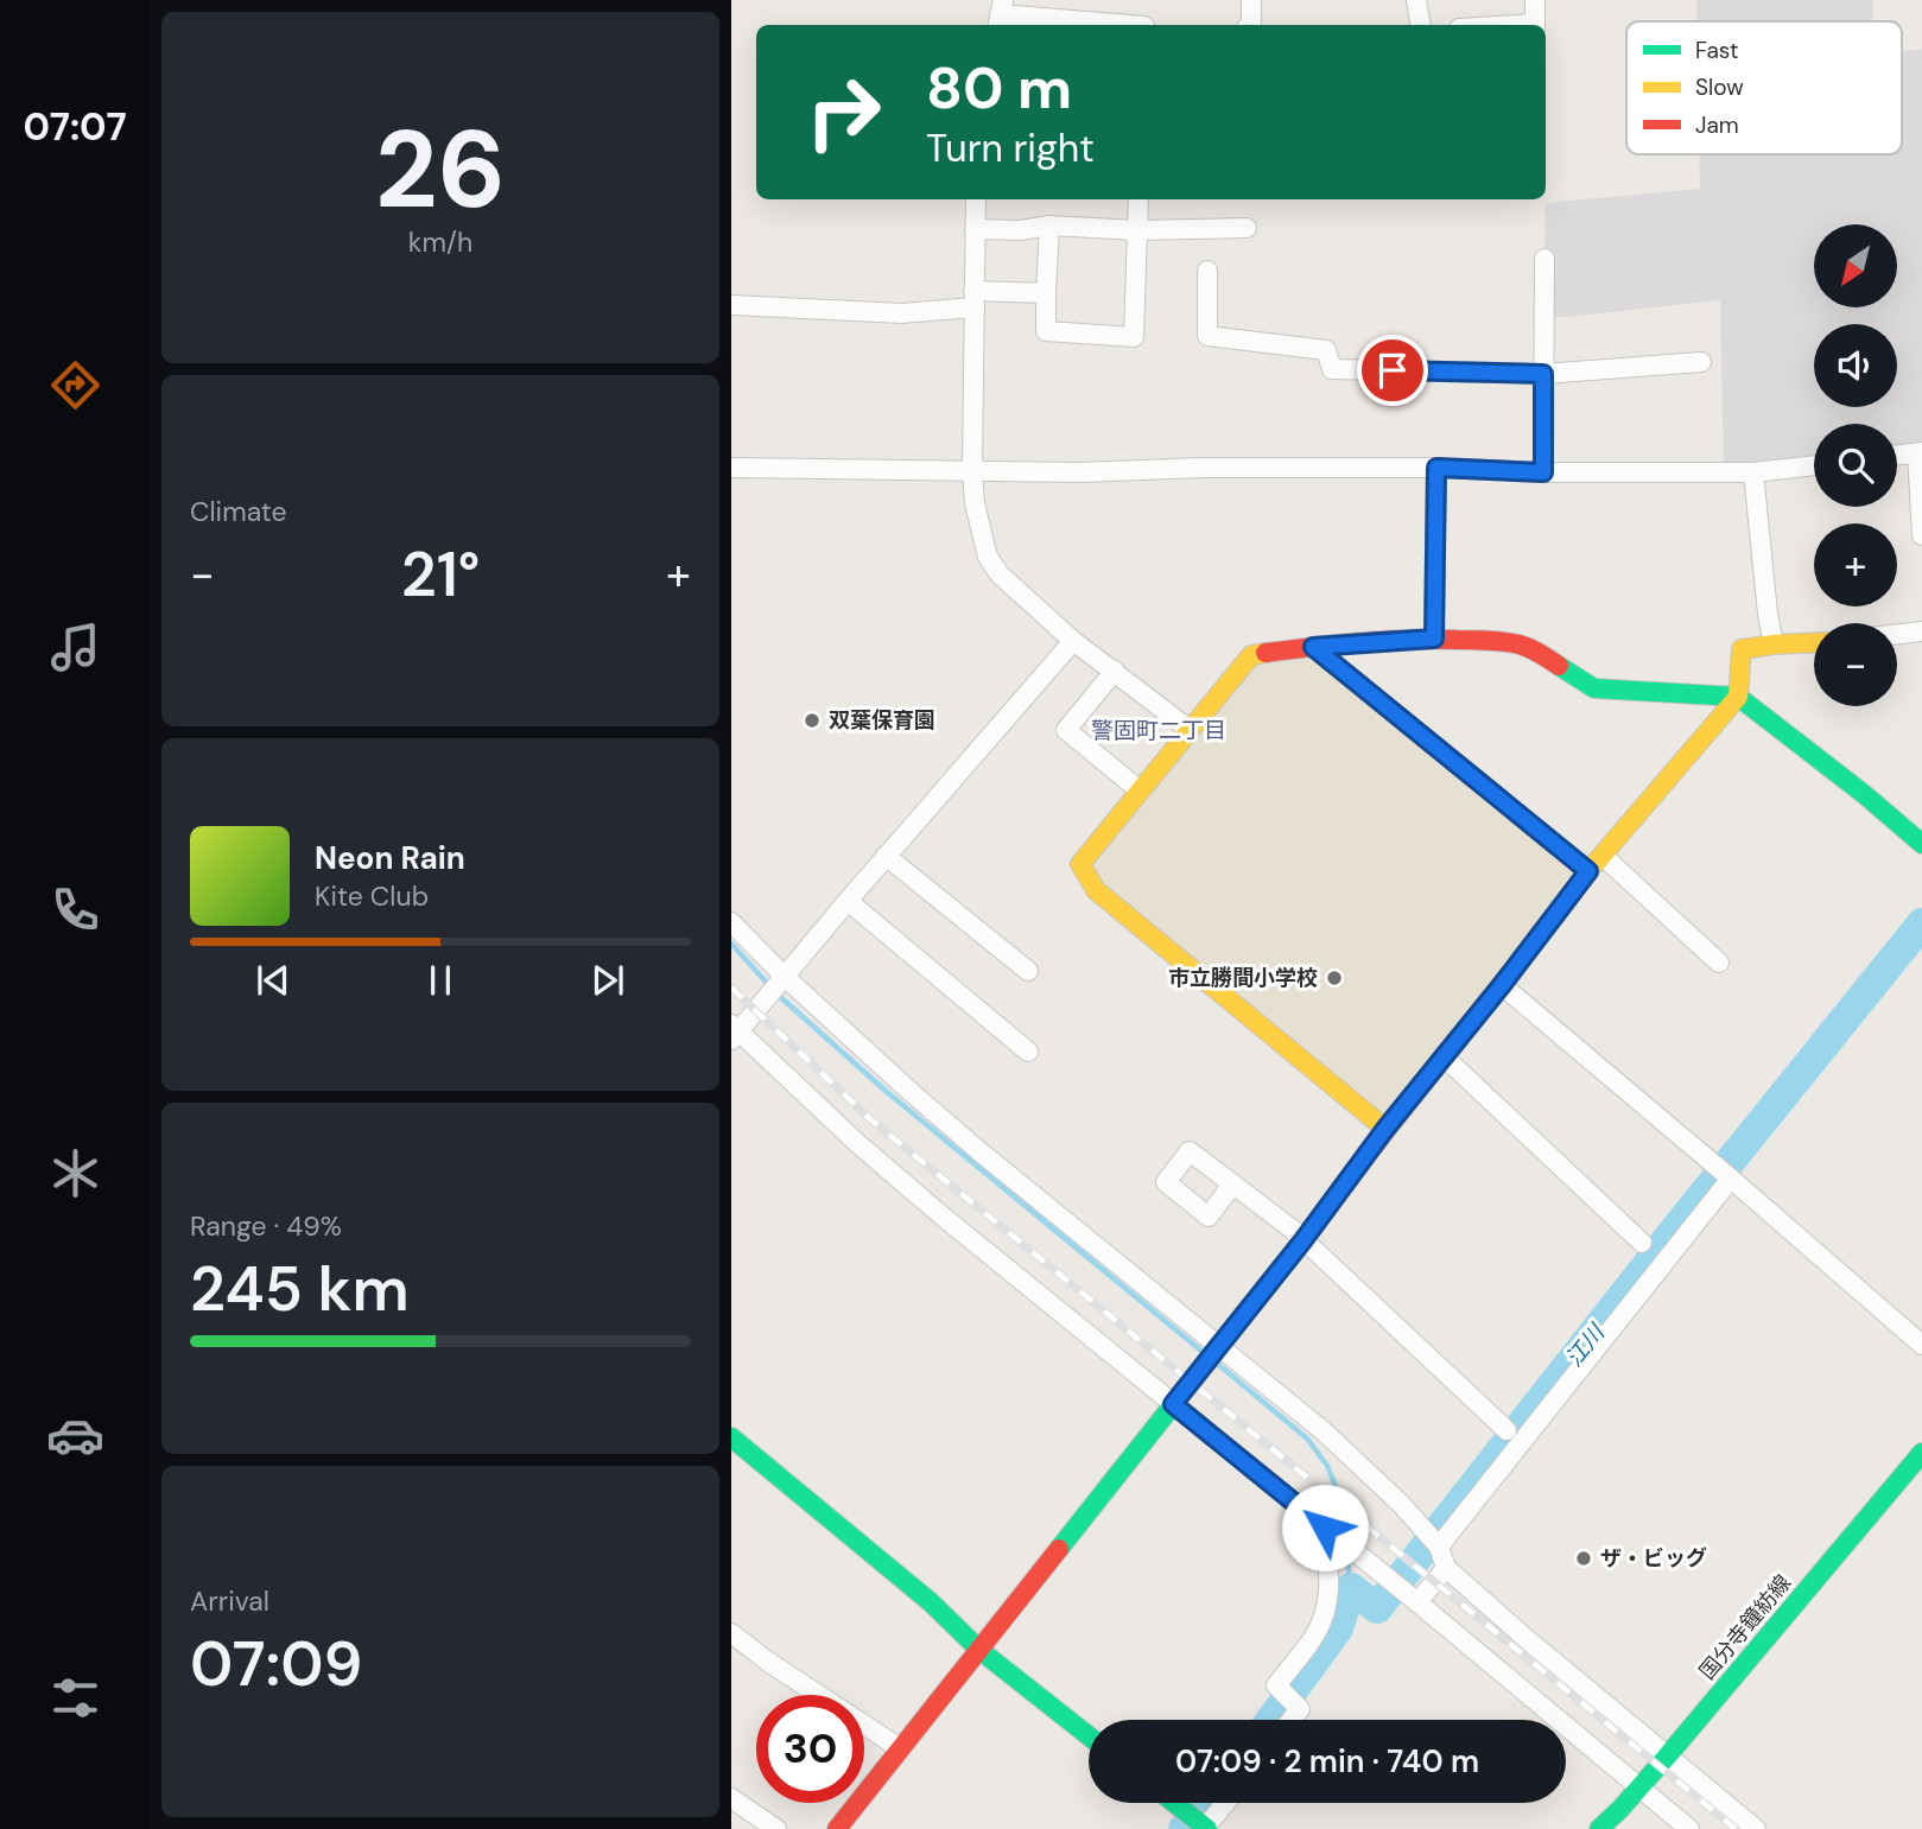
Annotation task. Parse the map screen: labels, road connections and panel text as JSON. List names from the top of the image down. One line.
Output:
{"streets":{"street":["国分寺鐘紡線"]},"districts":["警固町二丁目"],"water":["江川"],"places":["双葉保育園","市立勝間小学校","ザ・ビッグ"],"legend":["Fast","Slow","Jam"],"north":"bottom left","page":{"tabs":"07:07","tile":[["26","km/h"],"Climate",["Range · 49%","245 km"],["Arrival","07:09"]],"turn":["80 m","Turn right"],"map_buttons":["+","−"],"heat":["−","21°","+"],"song":["Neon Rain","Kite Club"],"limit":"30","trip":"07:09 · 2 min · 740 m"}}
